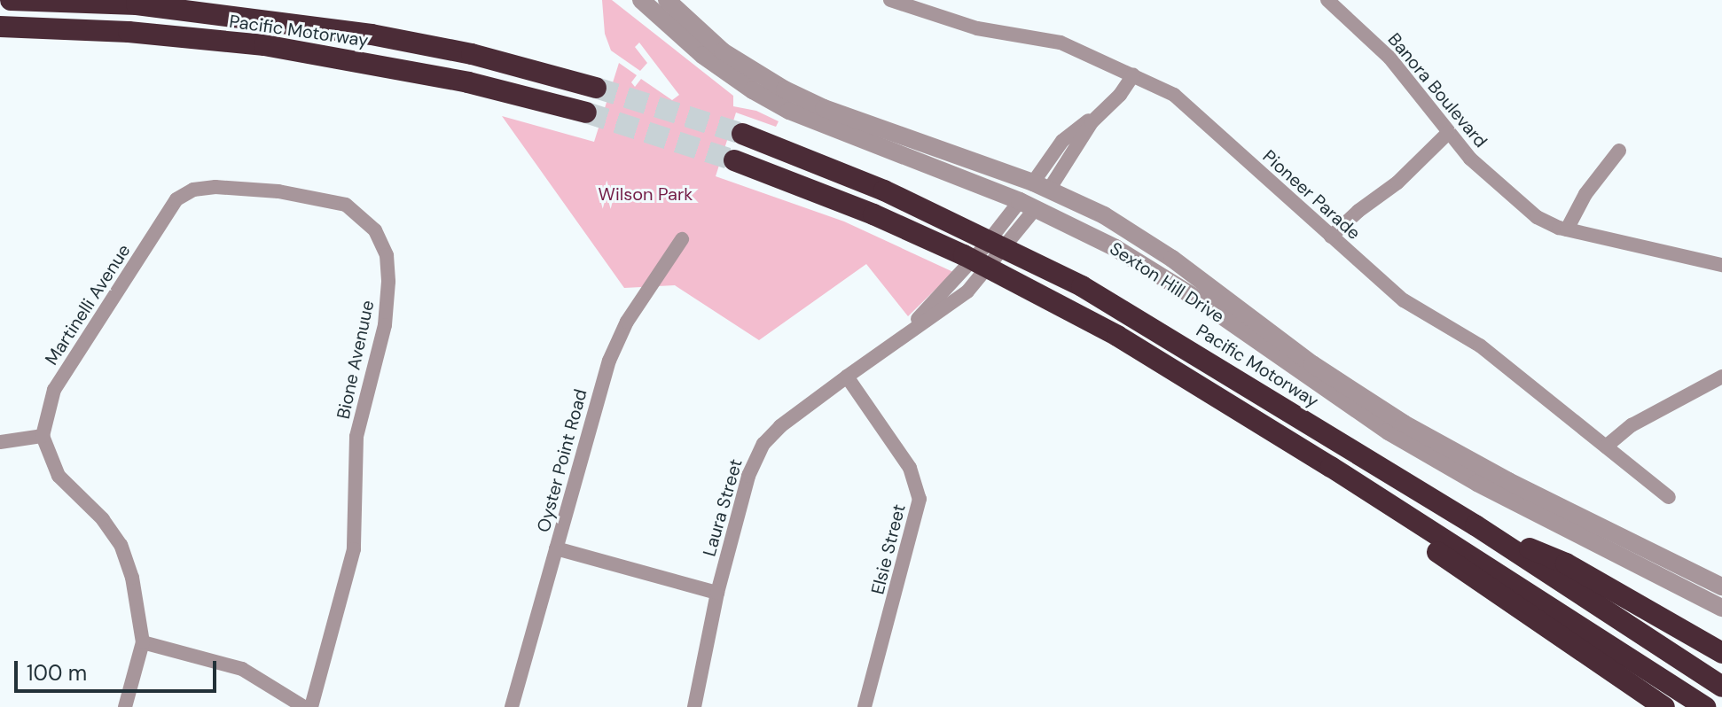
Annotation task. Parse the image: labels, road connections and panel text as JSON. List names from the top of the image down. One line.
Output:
{"streets":{"highway":["Pacific Motorway"],"street":["Banora Boulevard","Pioneer Parade","Sexton Hill Drive","Martinelli Avenue","Bione Avenuue","Oyster Point Road","Laura Street","Elsie Street"]},"crossings":[["Sexton Hill Drive","Laura Street"],["Martinelli Avenue","Bione Avenuue"],["Laura Street","Elsie Street"]],"parks":["Wilson Park"],"scale_bar":"100 m"}
